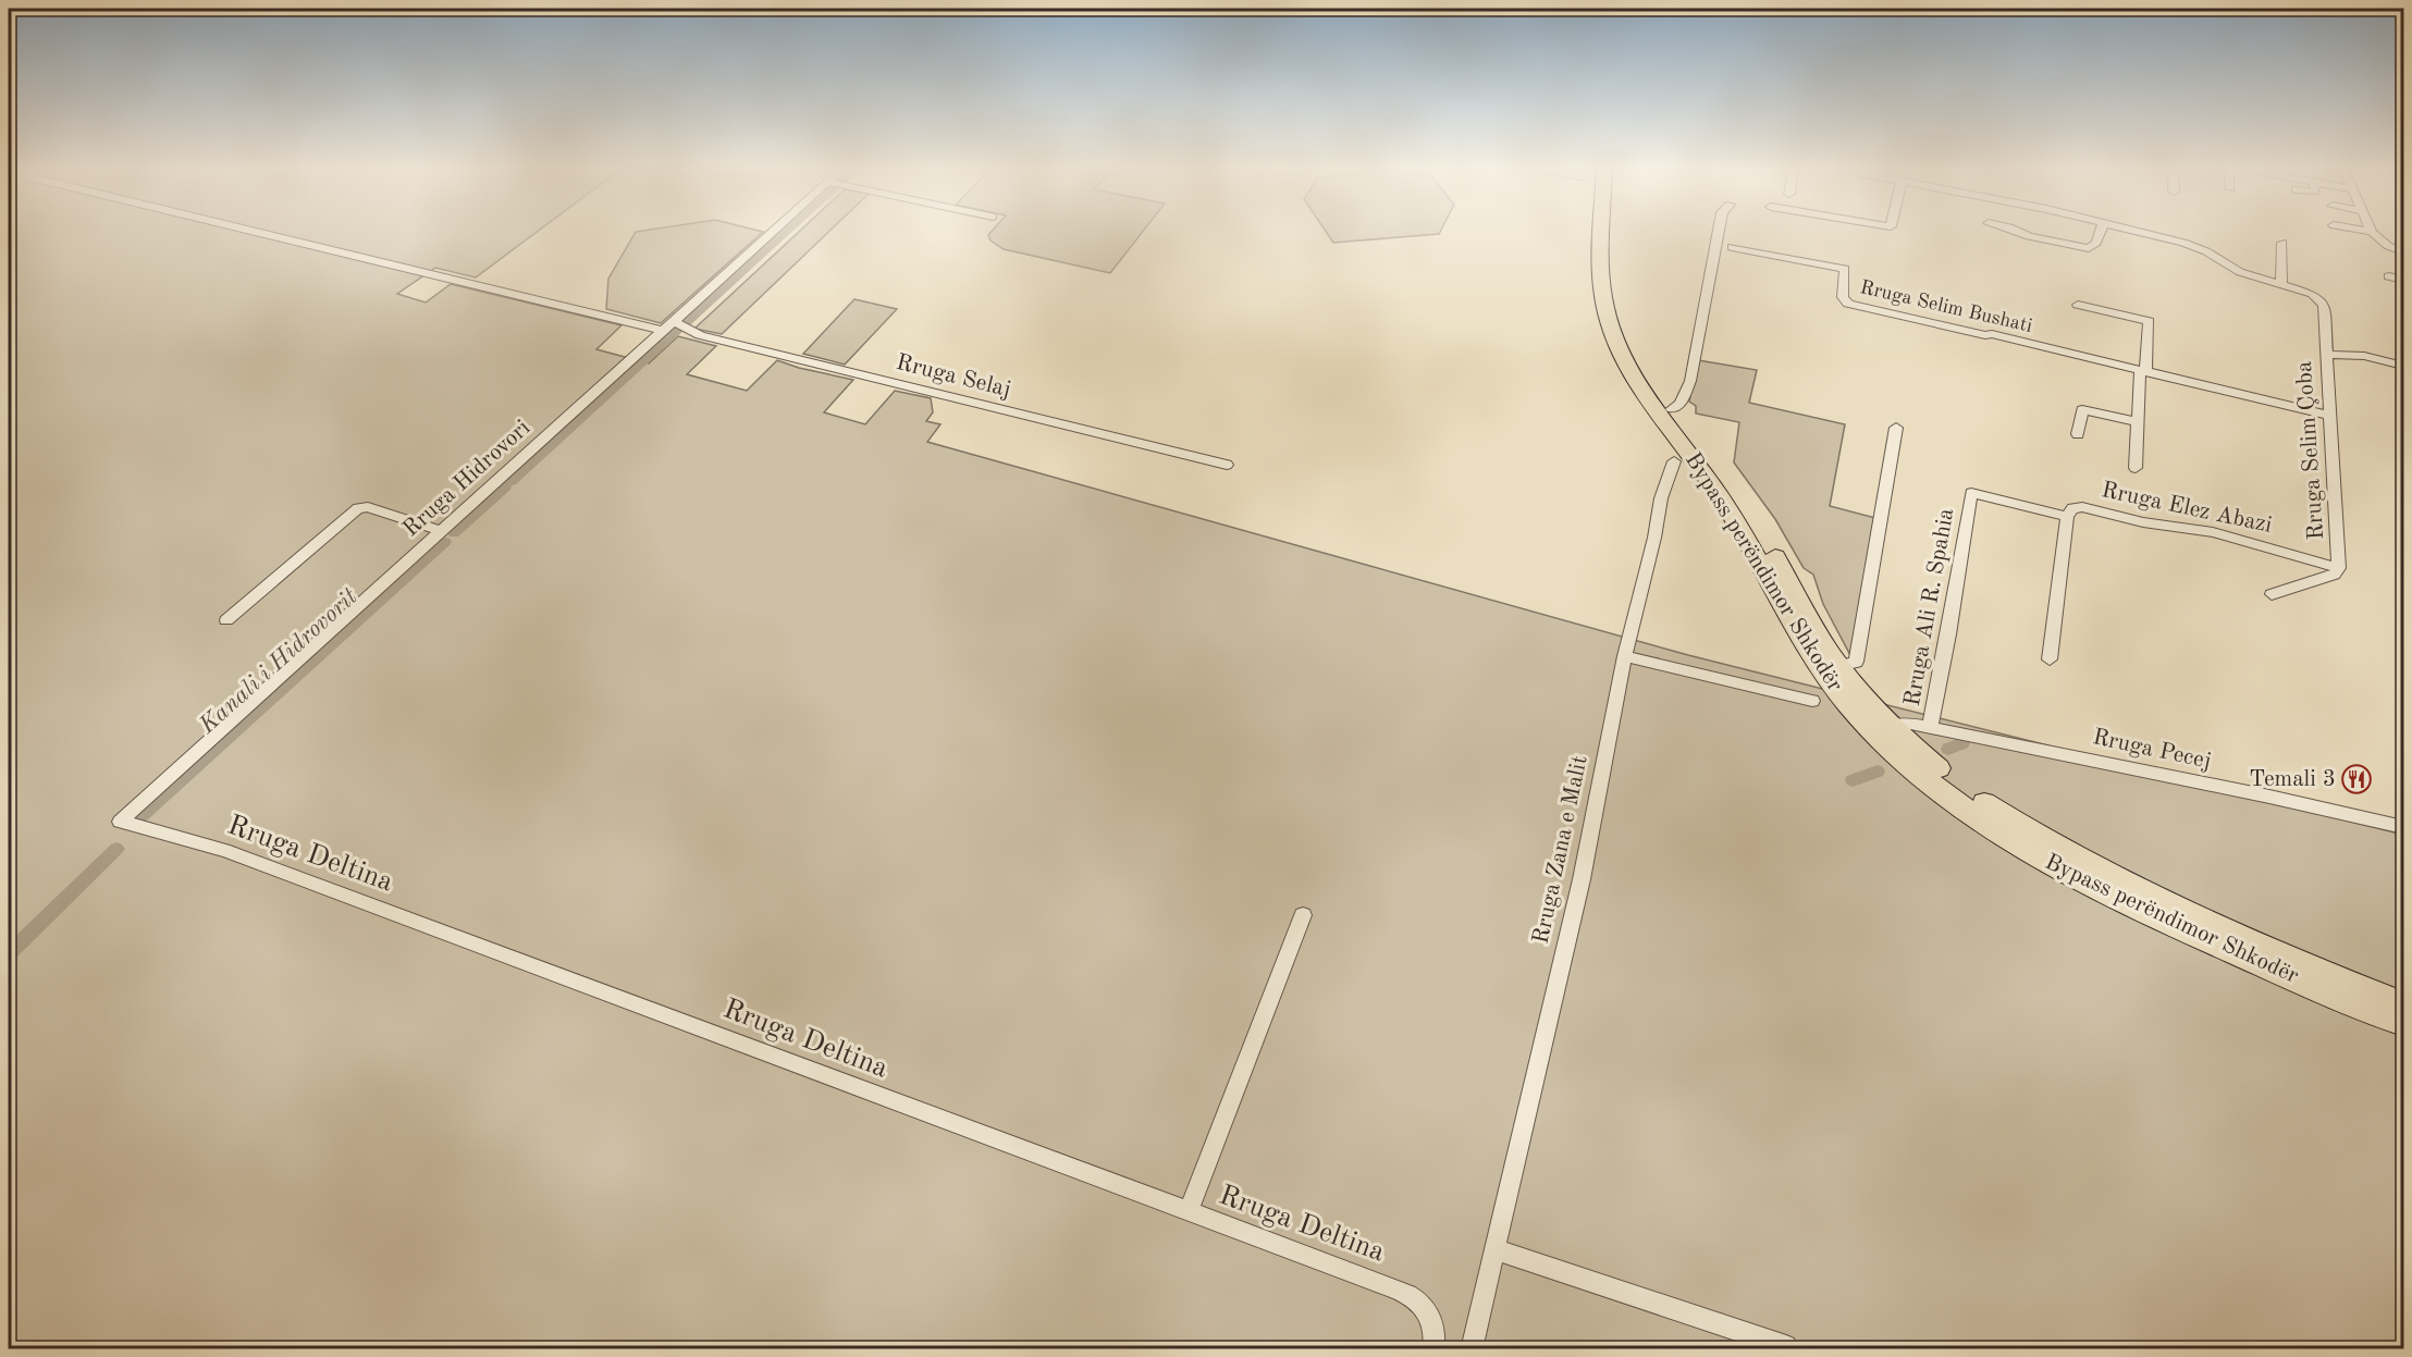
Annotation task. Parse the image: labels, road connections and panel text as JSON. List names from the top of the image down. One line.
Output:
{"streets":{"highway":["Bypass perëndimor Shkodër"],"street":["Rruga Selim Bushati","Rruga Selaj","Rruga Selim Çoba","Rruga Hidrovori","Rruga Elez Abazi","Rruga Ali R. Spahia","Rruga Pecej","Rruga Zana e Malit","Rruga Deltina"]},"crossings":[["Rruga Selim Bushati","Rruga Selim Çoba"],["Rruga Selaj","Rruga Hidrovori"],["Rruga Selim Çoba","Rruga Elez Abazi"],["Rruga Hidrovori","Rruga Deltina"],["Rruga Elez Abazi","Rruga Ali R. Spahia"],["Bypass perëndimor Shkodër","Rruga Pecej"],["Rruga Ali R. Spahia","Rruga Pecej"]],"water":["Kanali i Hidrovorit"],"places":{"restaurant":["Temali 3"]}}
